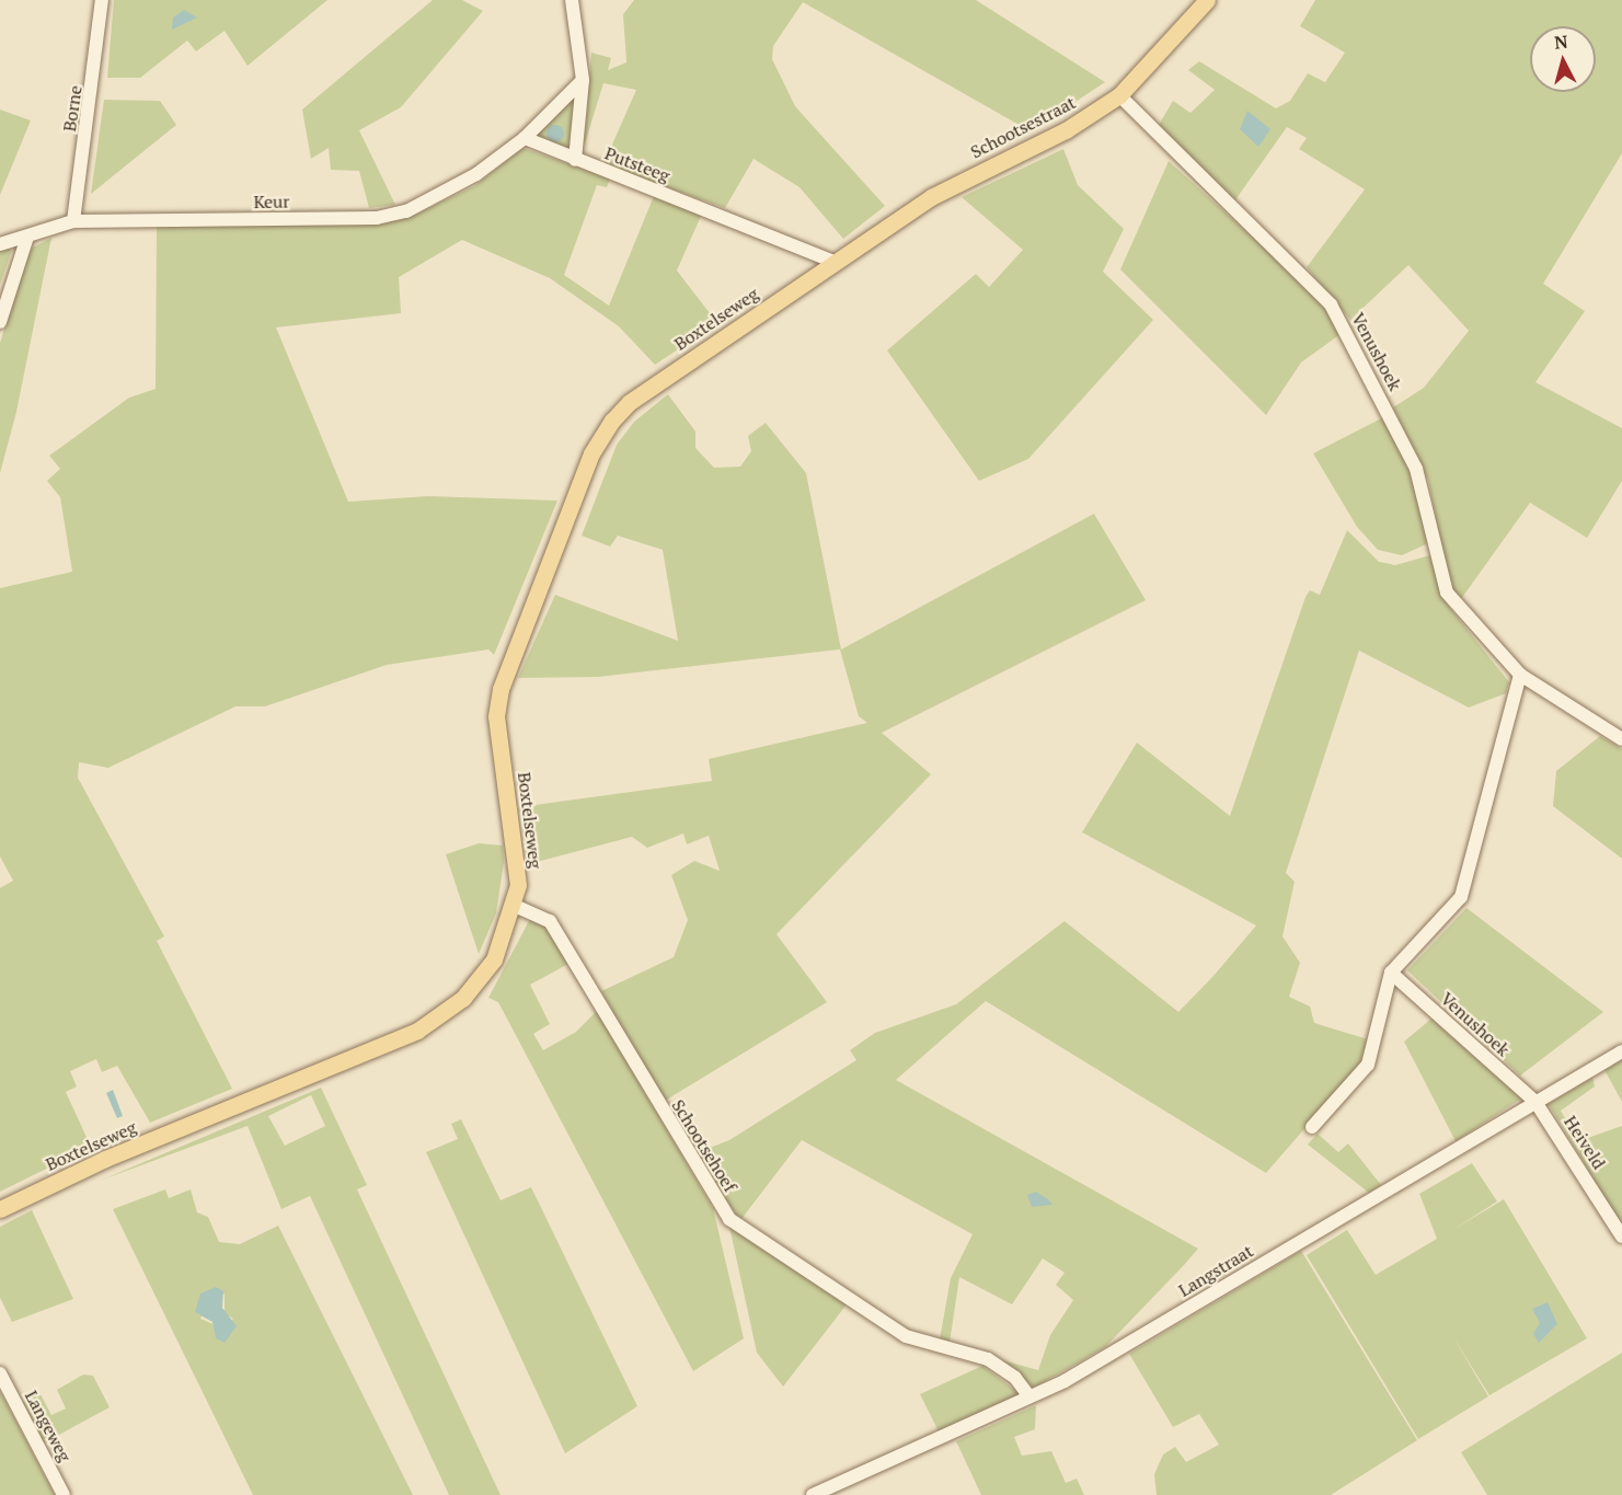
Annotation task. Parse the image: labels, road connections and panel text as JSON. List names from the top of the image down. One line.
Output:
{"streets":{"main road":["Schootsestraat","Boxtelseweg"],"street":["Borne","Putsteeg","Keur","Venushoek","Heiveld","Schootsehoef","Langstraat","Langeweg"]},"crossings":[["Borne","Keur"],["Schootsestraat","Putsteeg"],["Schootsestraat","Boxtelseweg"],["Schootsestraat","Venushoek"],["Putsteeg","Keur"],["Putsteeg","Boxtelseweg"],["Boxtelseweg","Schootsehoef"],["Venushoek","Heiveld"],["Venushoek","Langstraat"],["Heiveld","Langstraat"],["Schootsehoef","Langstraat"]],"north":"top"}
